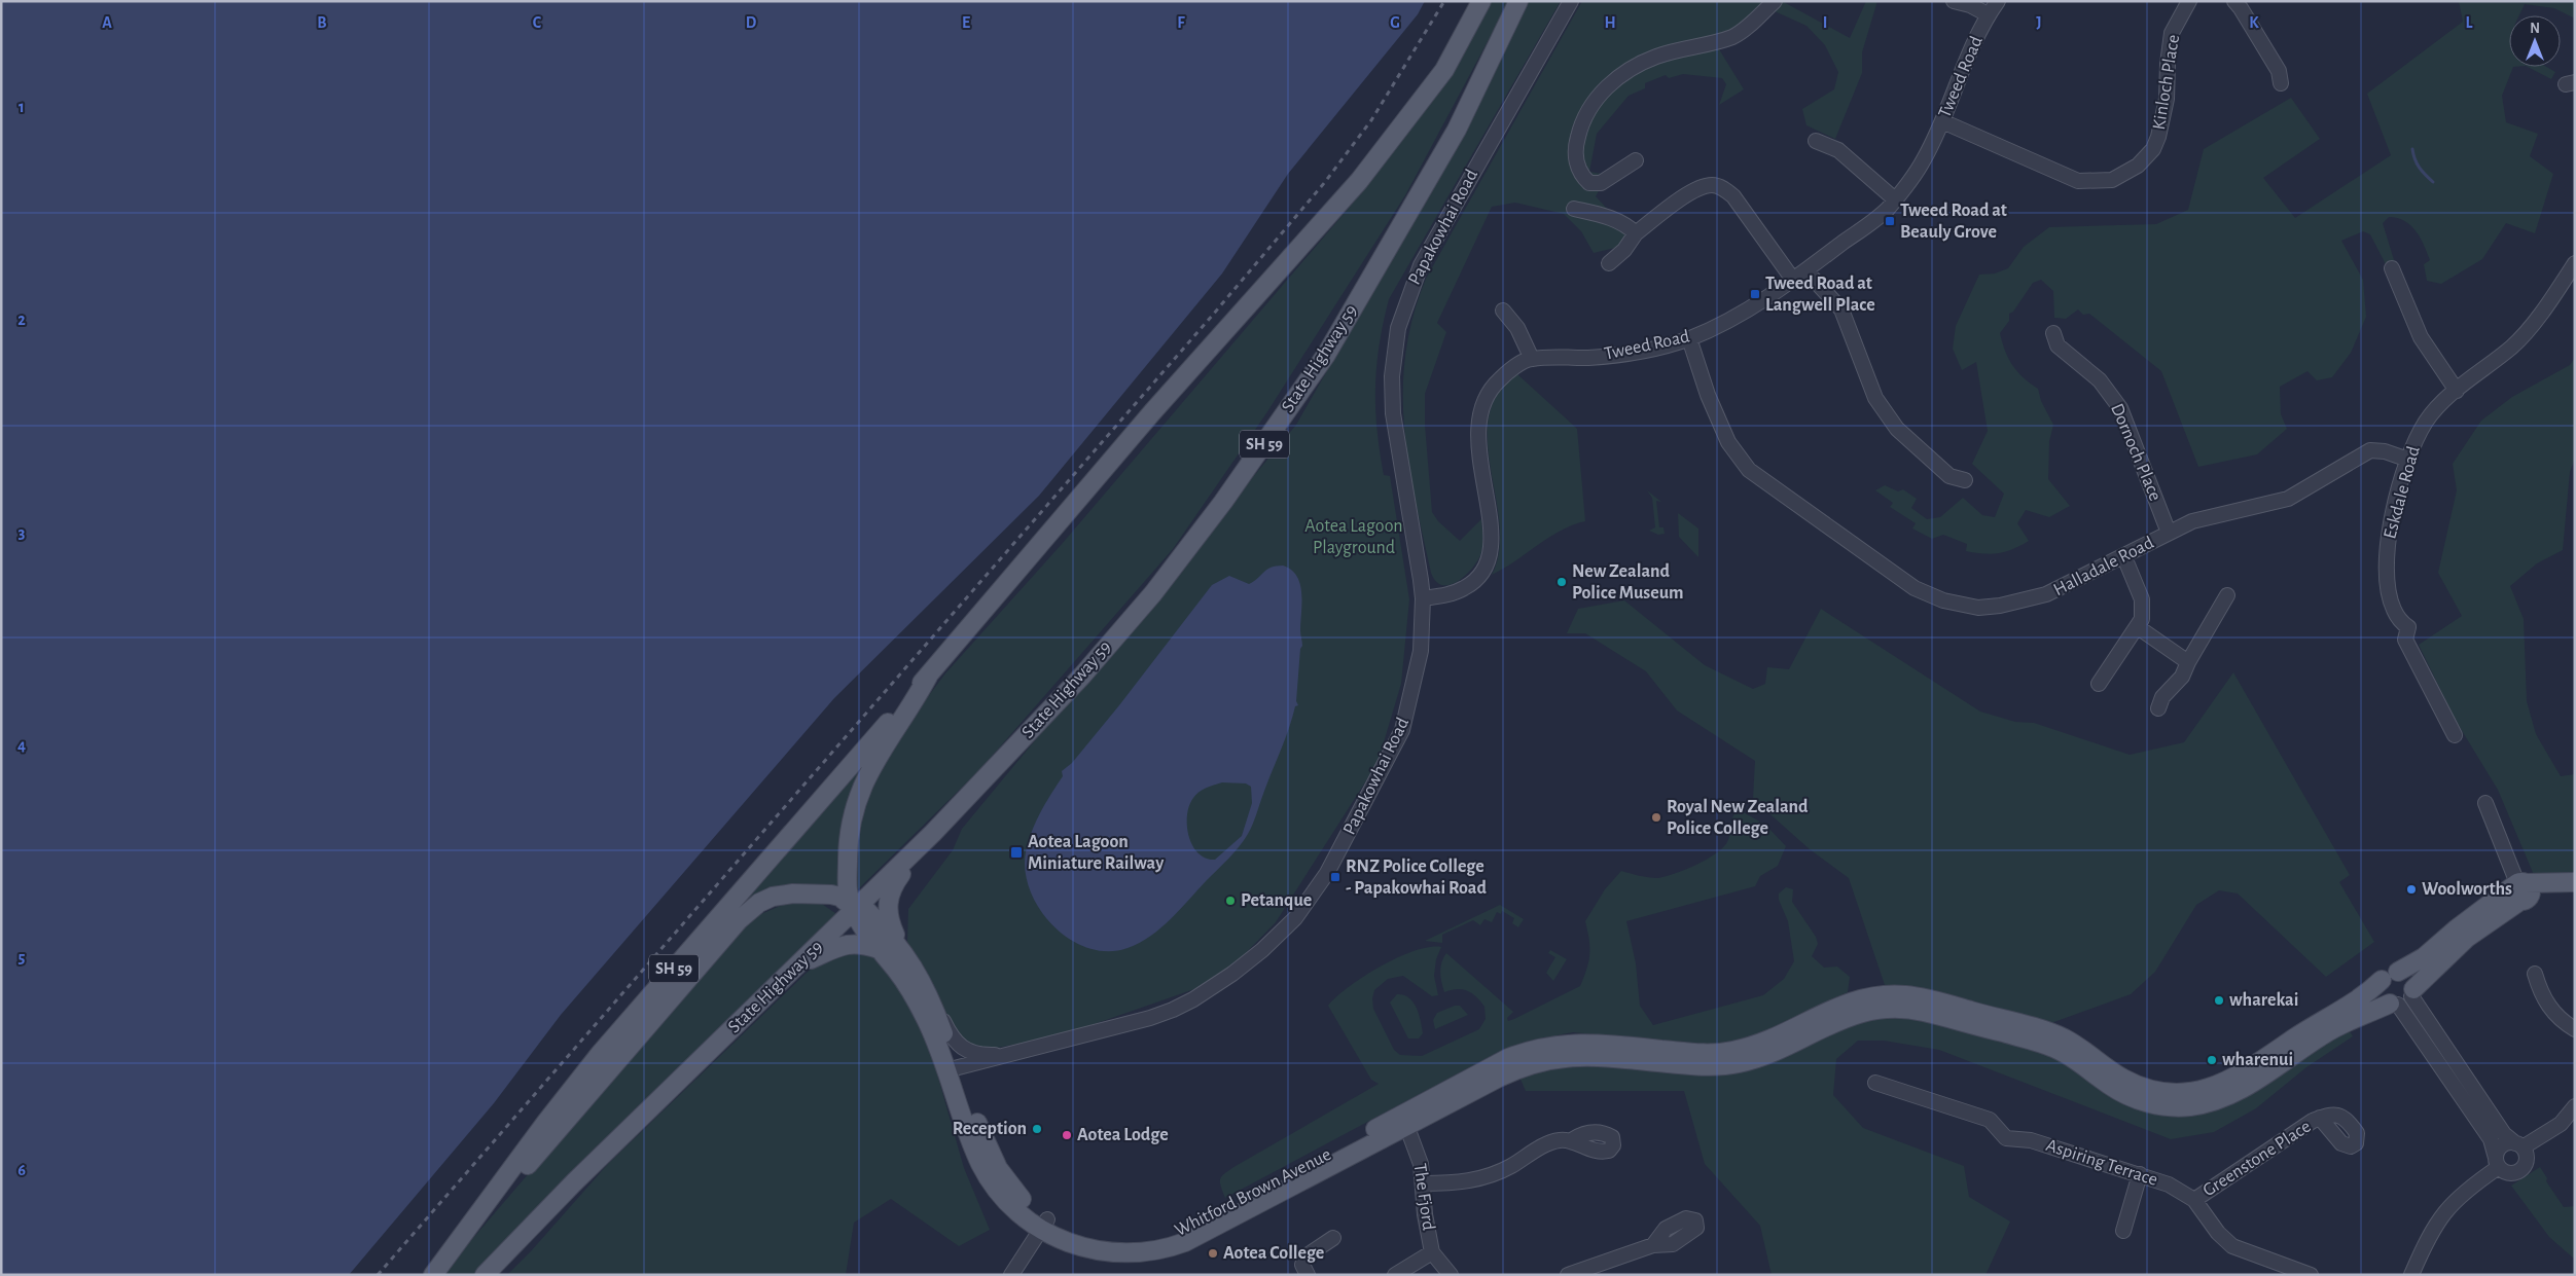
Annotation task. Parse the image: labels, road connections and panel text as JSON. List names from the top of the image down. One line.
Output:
{"streets":{"main road":["State Highway 59","SH 59","Whitford Brown Avenue"],"street":["Tweed Road","Kinloch Place","Papakowhai Road","Dornoch Place","Eskdale Road","Halladale Road","Greenstone Place","Aspiring Terrace","The Fjord"]},"crossings":[["Tweed Road","Kinloch Place"],["Tweed Road","Papakowhai Road"],["Tweed Road","Halladale Road"],["Papakowhai Road","Whitford Brown Avenue"],["State Highway 59","Whitford Brown Avenue"],["Dornoch Place","Halladale Road"],["Eskdale Road","Halladale Road"],["Greenstone Place","Aspiring Terrace"],["Whitford Brown Avenue","The Fjord"]],"parks":["Aotea Lagoon Playground"],"places":{"transit":["Tweed Road at Beauly Grove","Tweed Road at Langwell Place","Aotea Lagoon Miniature Railway","RNZ Police College - Papakowhai Road"],"other":["New Zealand Police Museum","Royal New Zealand Police College","Woolworths","Petanque","wharekai","wharenui","Reception","Aotea Lodge","Aotea College"]},"north":"top","grid":{"columns":["A","B","C","D","E","F","G","H","I","J","K","L"],"rows":["1","2","3","4","5","6"]}}
